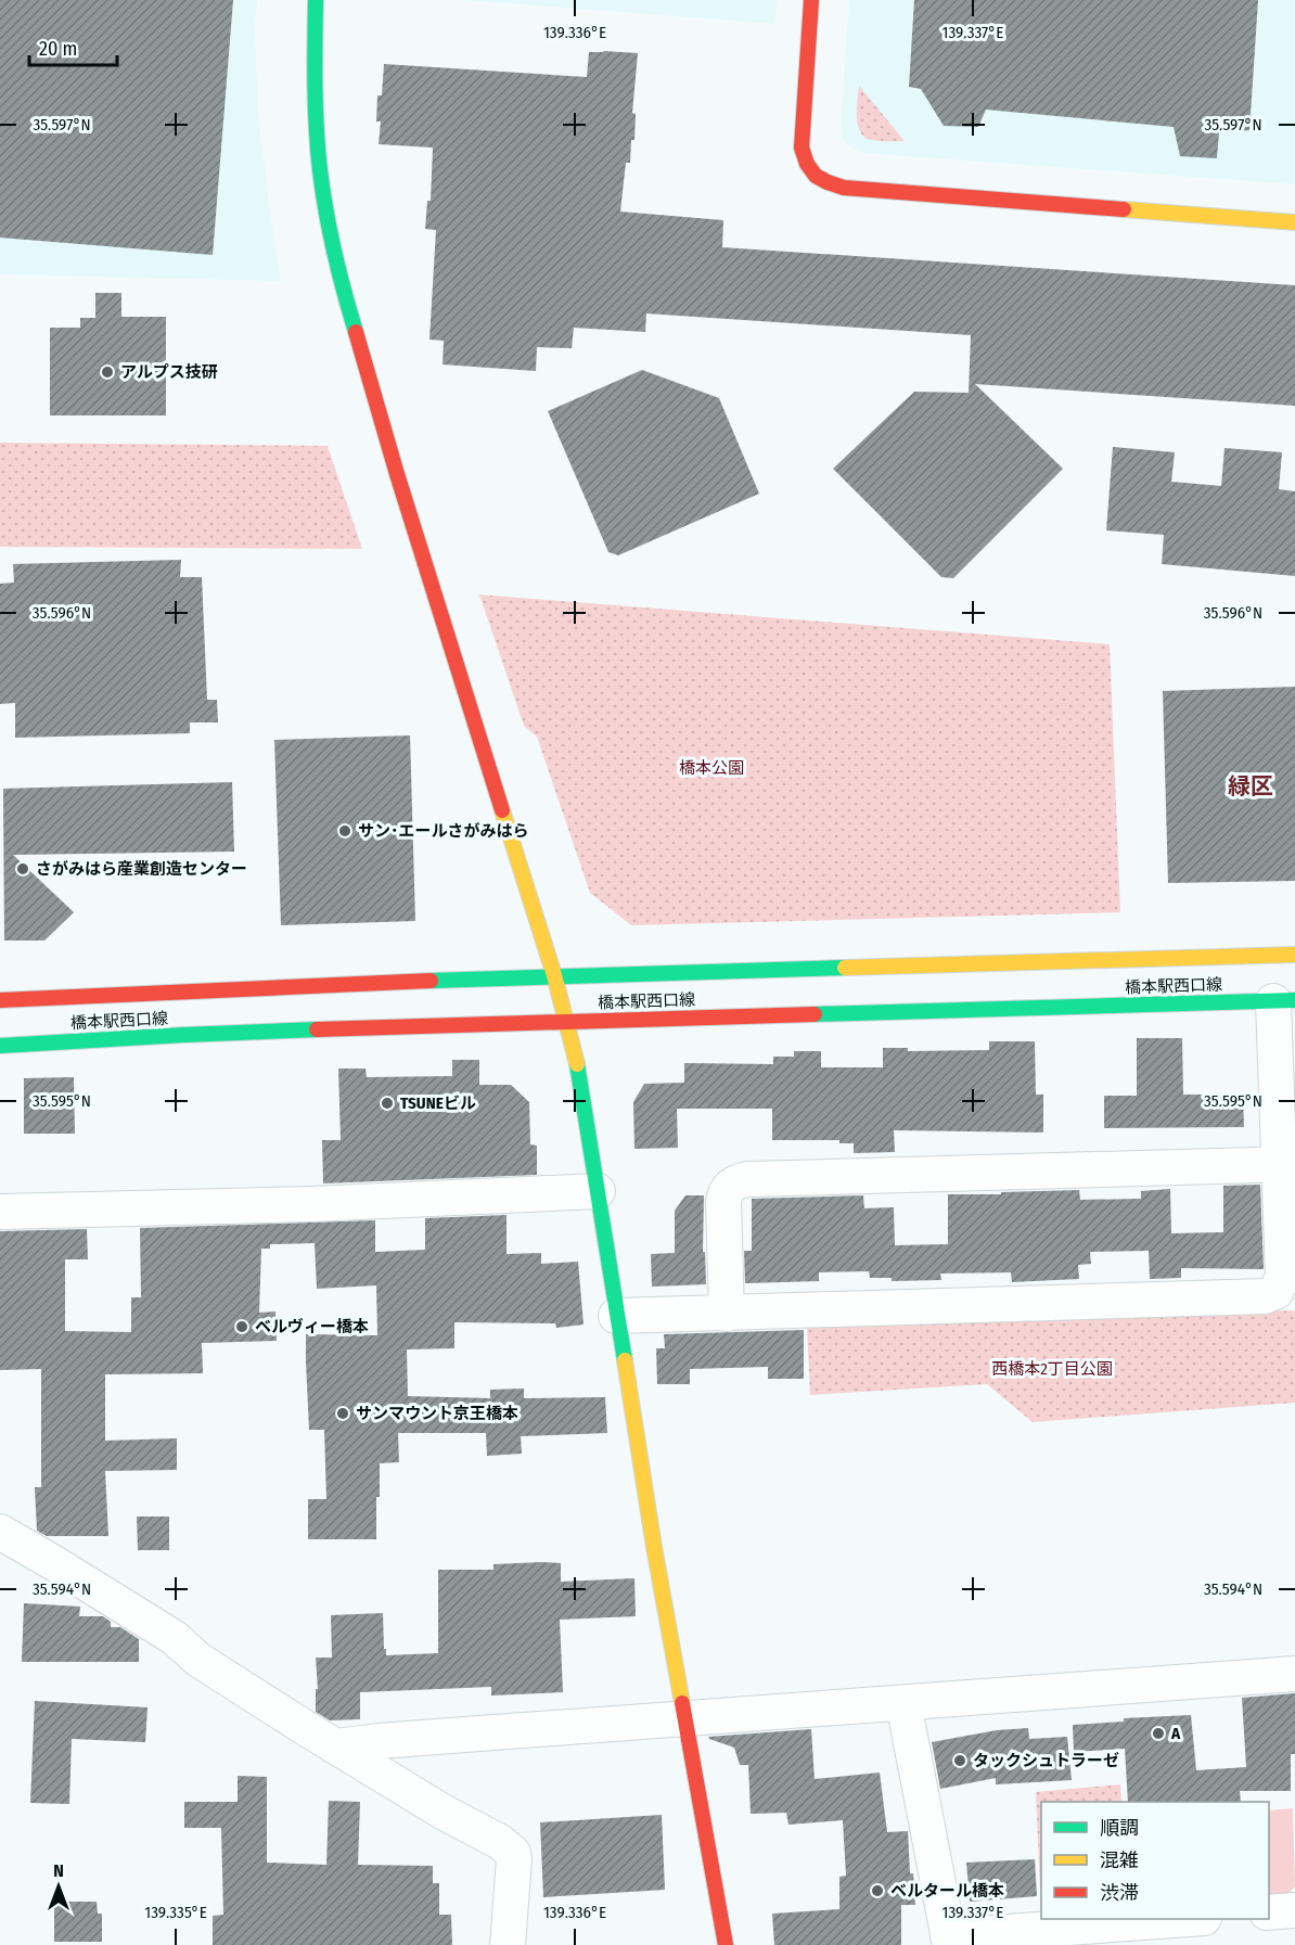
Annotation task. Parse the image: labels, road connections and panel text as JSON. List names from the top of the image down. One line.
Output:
{"streets":{"street":["橋本駅西口線"]},"districts":["緑区"],"parks":["橋本公園","西橋本2丁目公園"],"places":["アルプス技研","サン･エールさがみはら","さがみはら産業創造センター","TSUNEビル","ベルヴィー橋本","サンマウント京王橋本","A","タックシュトラーゼ","ベルタール橋本"],"legend":["順調","混雑","渋滞"],"scale_bar":"20 m","north":"top","coordinates":["139.336°E","139.337°E","35.597°N","35.596°N","35.595°N","35.594°N","139.335°E"]}
